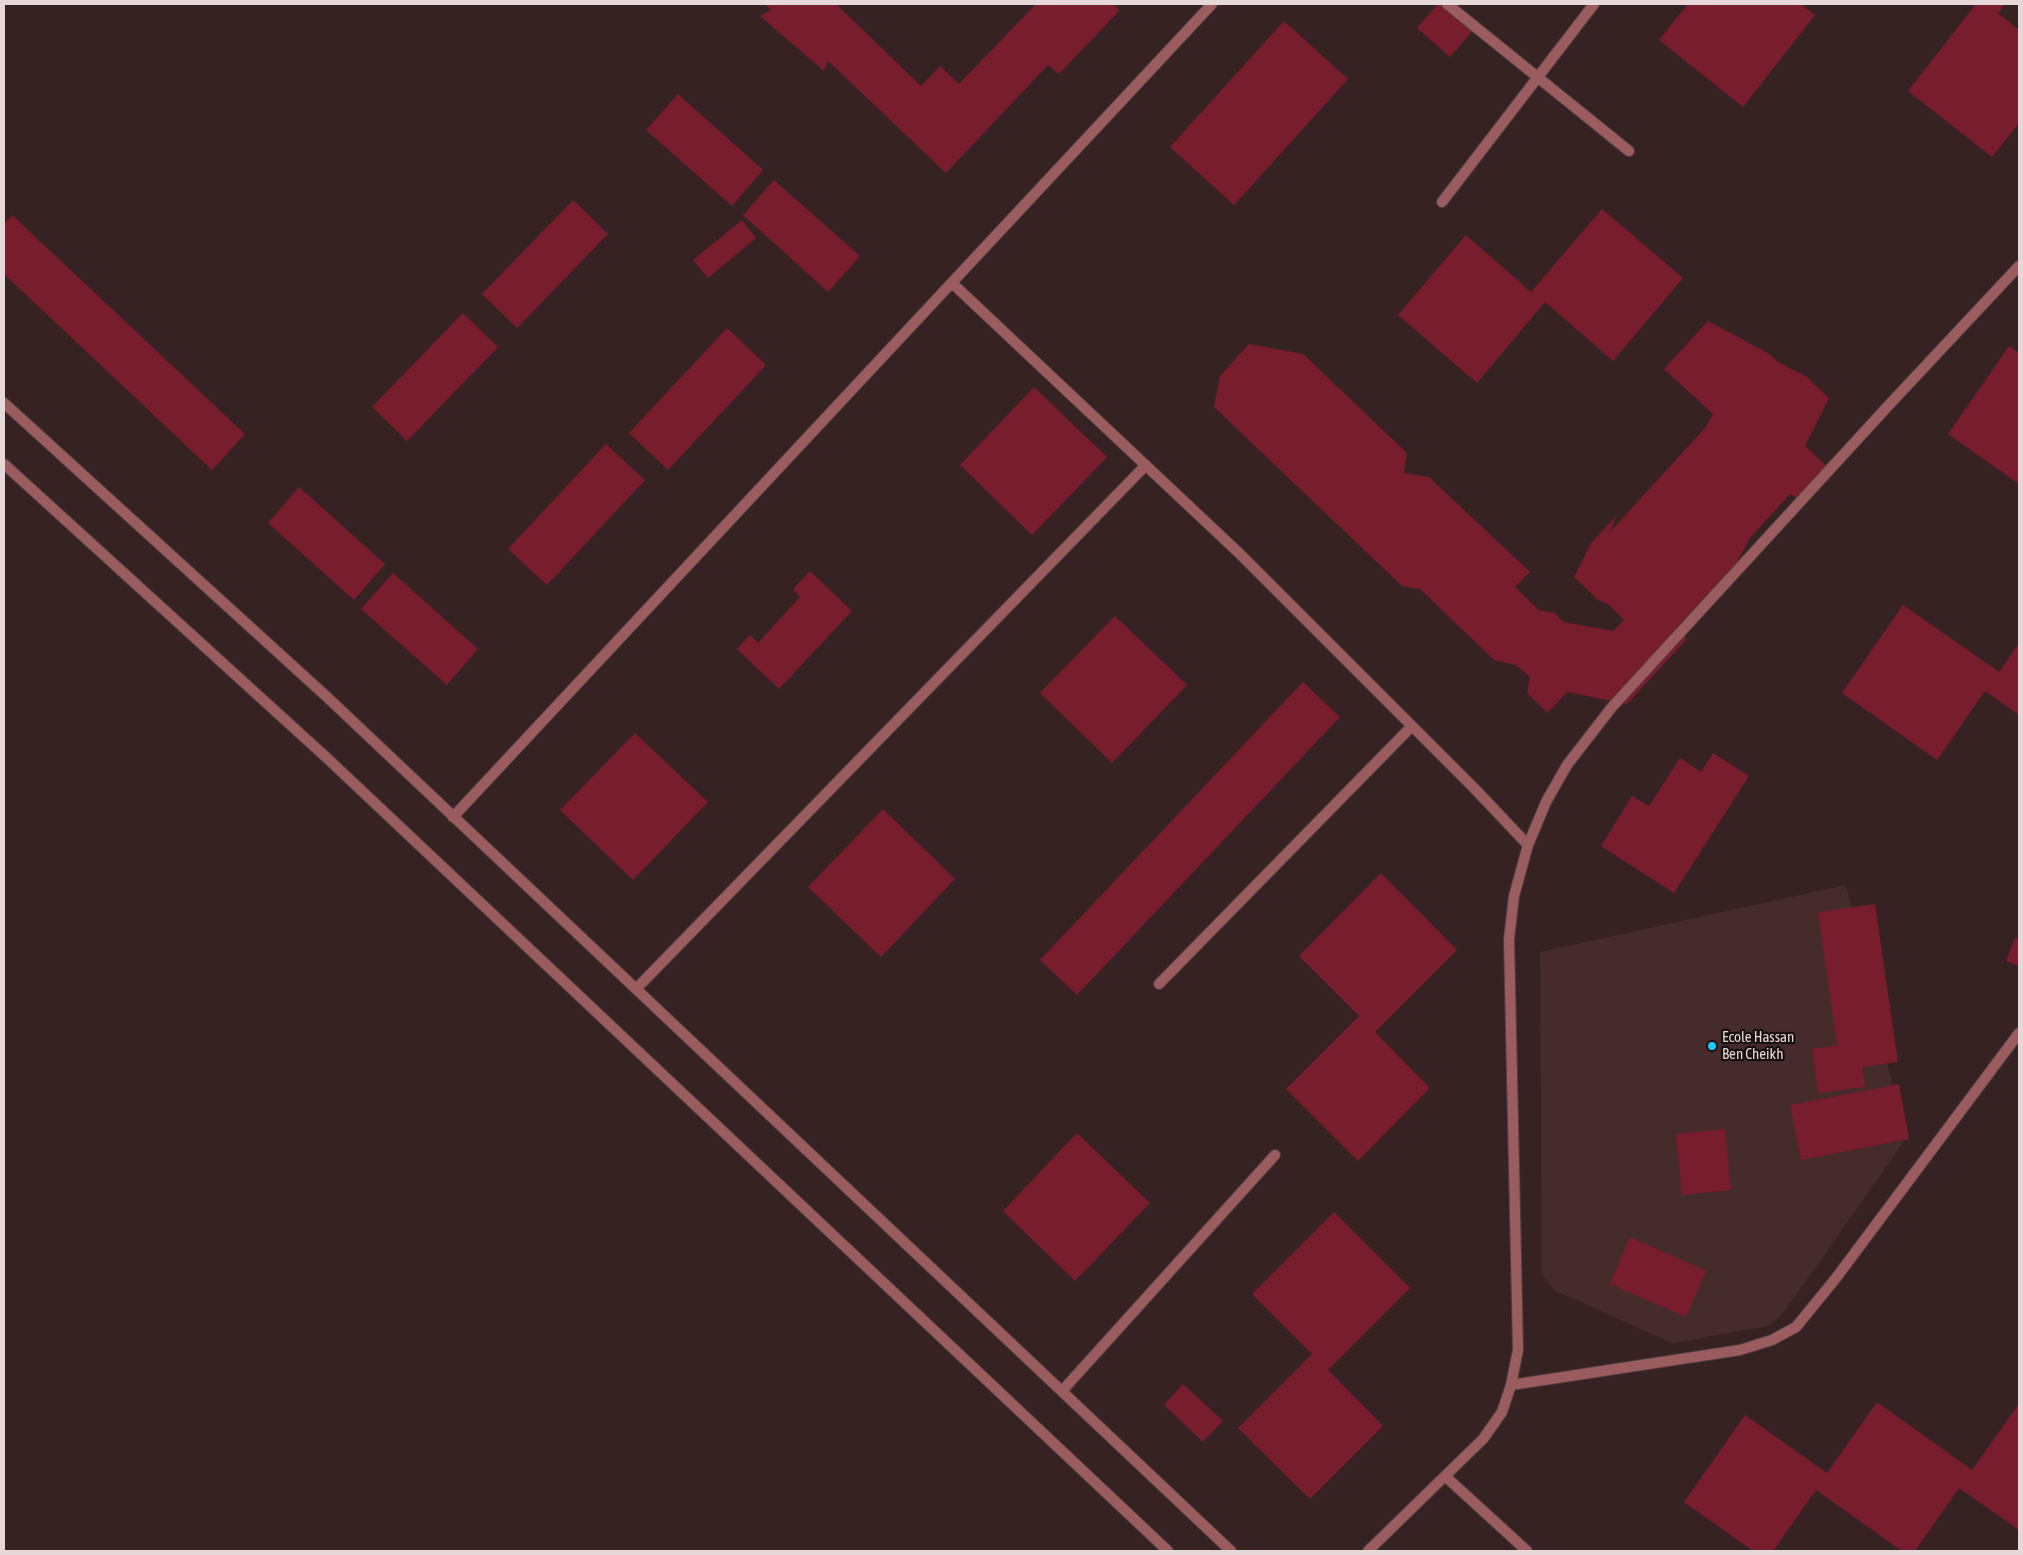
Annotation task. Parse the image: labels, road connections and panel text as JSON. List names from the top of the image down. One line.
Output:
{"places":["Ecole Hassan Ben Cheikh"]}
